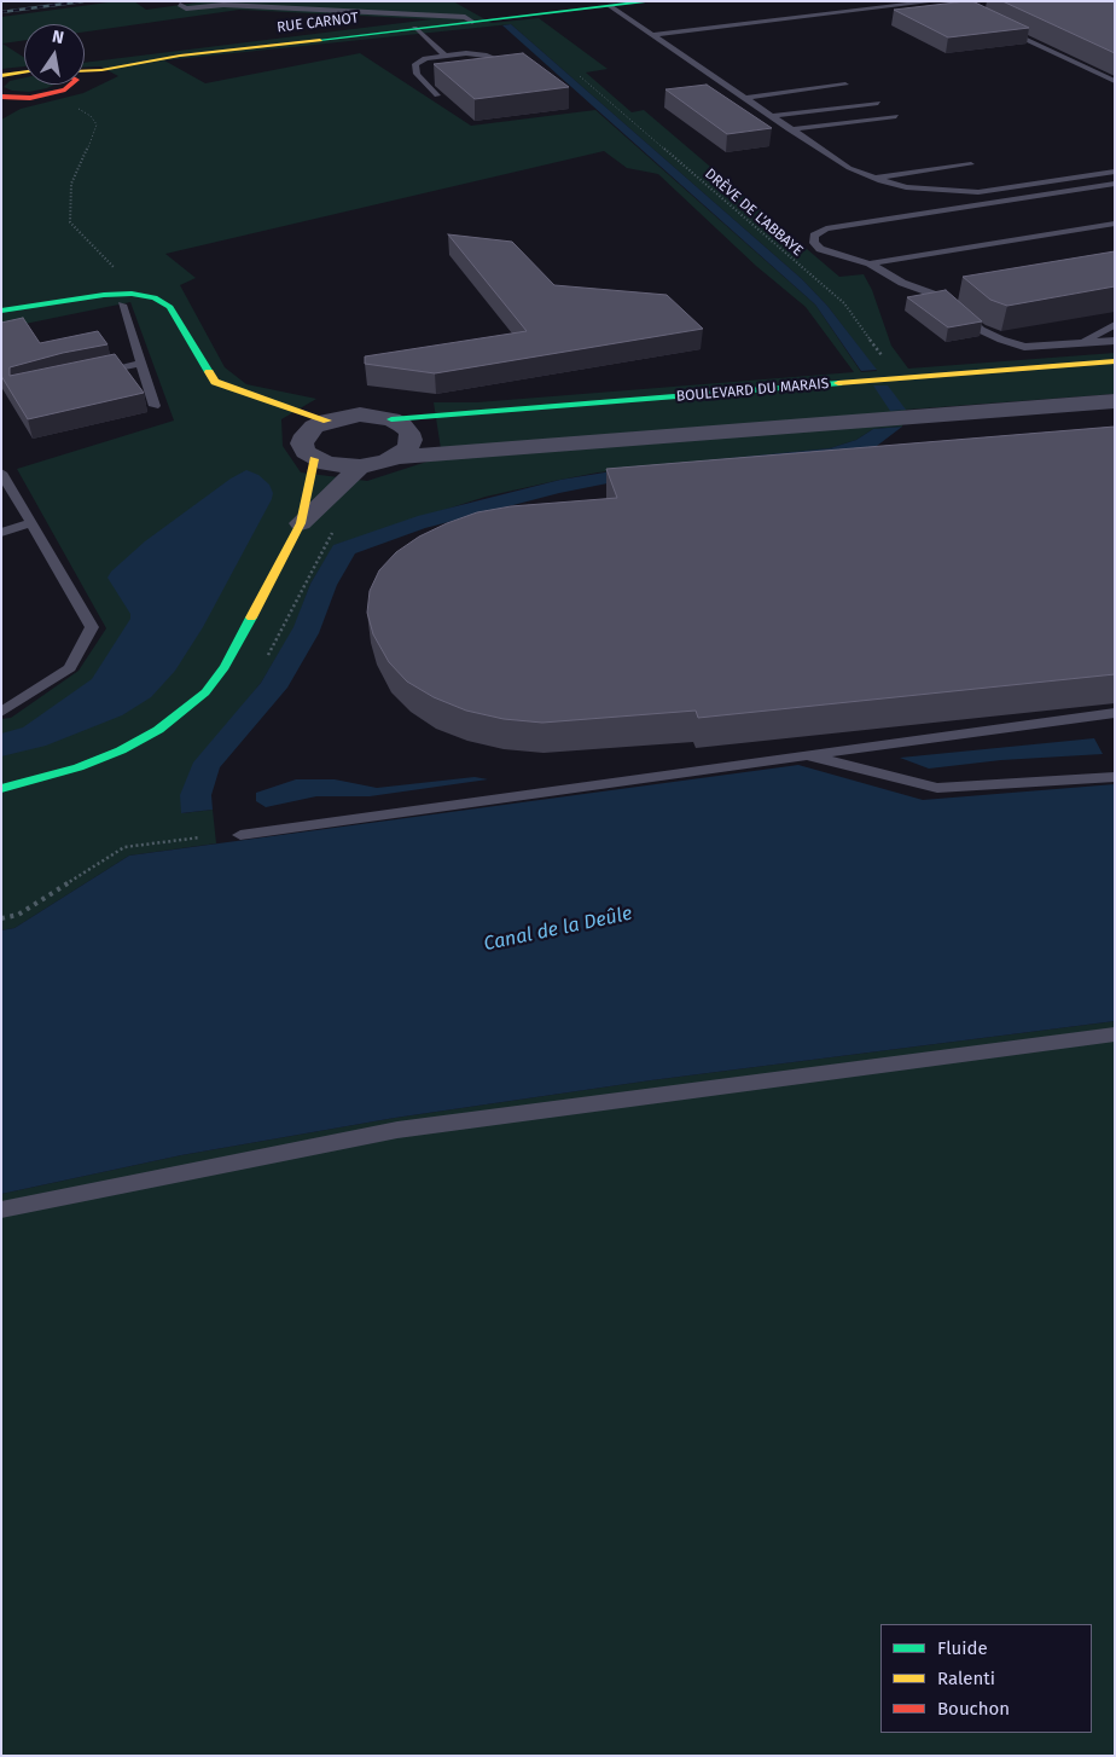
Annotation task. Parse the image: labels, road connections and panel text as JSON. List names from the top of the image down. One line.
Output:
{"streets":{"street":["RUE CARNOT","BOULEVARD DU MARAIS"],"path":["DRÈVE DE L'ABBAYE"]},"crossings":[["DRÈVE DE L'ABBAYE","BOULEVARD DU MARAIS"]],"water":["Canal de la Deûle"],"legend":["Fluide","Ralenti","Bouchon"],"north":"top"}
